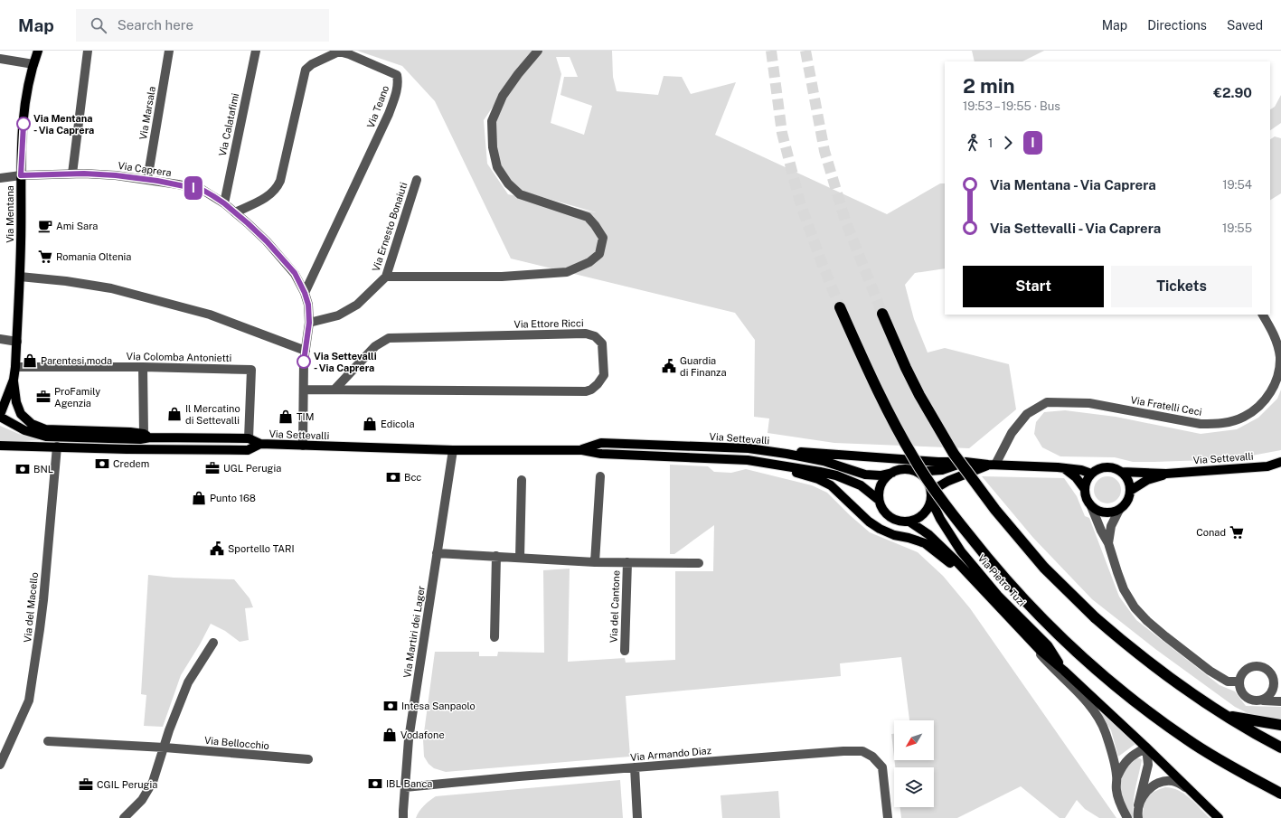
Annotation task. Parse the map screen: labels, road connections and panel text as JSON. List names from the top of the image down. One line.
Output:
{"streets":{"main road":["Via Mentana","Via Settevalli","Via Pietro Tuzi"],"street":["Via Teano","Via Marsala","Via Calatafimi","Via Caprera","Via Ernesto Bonaiuti","Via Ettore Ricci","Via Colomba Antonietti","Via Fratelli Ceci","Via del Cantone","Via del Macello","Via Martiri dei Lager","Via Bellocchio","Via Armando Diaz"]},"crossings":[["Via Teano","Via Caprera"],["Via Marsala","Via Caprera"],["Via Calatafimi","Via Caprera"],["Via Caprera","Via Mentana"],["Via Caprera","Via Ernesto Bonaiuti"],["Via Caprera","Via Ettore Ricci"],["Via Caprera","Via Settevalli"],["Via Mentana","Via Colomba Antonietti"],["Via Colomba Antonietti","Via Settevalli"],["Via Settevalli","Via Pietro Tuzi"],["Via Settevalli","Via Martiri dei Lager"],["Via del Cantone","Via Martiri dei Lager"],["Via Martiri dei Lager","Via Armando Diaz"]],"places":{"other":["Via Mentana - Via Caprera","Via Settevalli - Via Caprera"],"cafe":["Ami Sara"],"supermarket":["Romania Oltenia","Conad"],"shop":["Parentesi moda","Il Mercatino di Settevalli","TIM","Edicola","Punto 168","Vodafone"],"public building":["Guardia di Finanza","Sportello TARI"],"office":["ProFamily Agenzia","UGL Perugia","CGIL Perugia"],"bank":["Credem","BNL","Bcc","Intesa Sanpaolo","IBL Banca"]},"lines":["bus line I"],"north":"bottom left","page":{"header":"Map","search":"Search here","nav":["Map","Directions","Saved"],"on_map":"I","heading":["2 min","19:53 – 19:55 · Bus","€2.90"],"legs":["1","I"],"list":[{"name":"Via Mentana - Via Caprera","value":"19:54"},{"name":"Via Settevalli - Via Caprera","value":"19:55"}],"buttons":["Start","Tickets"]}}
